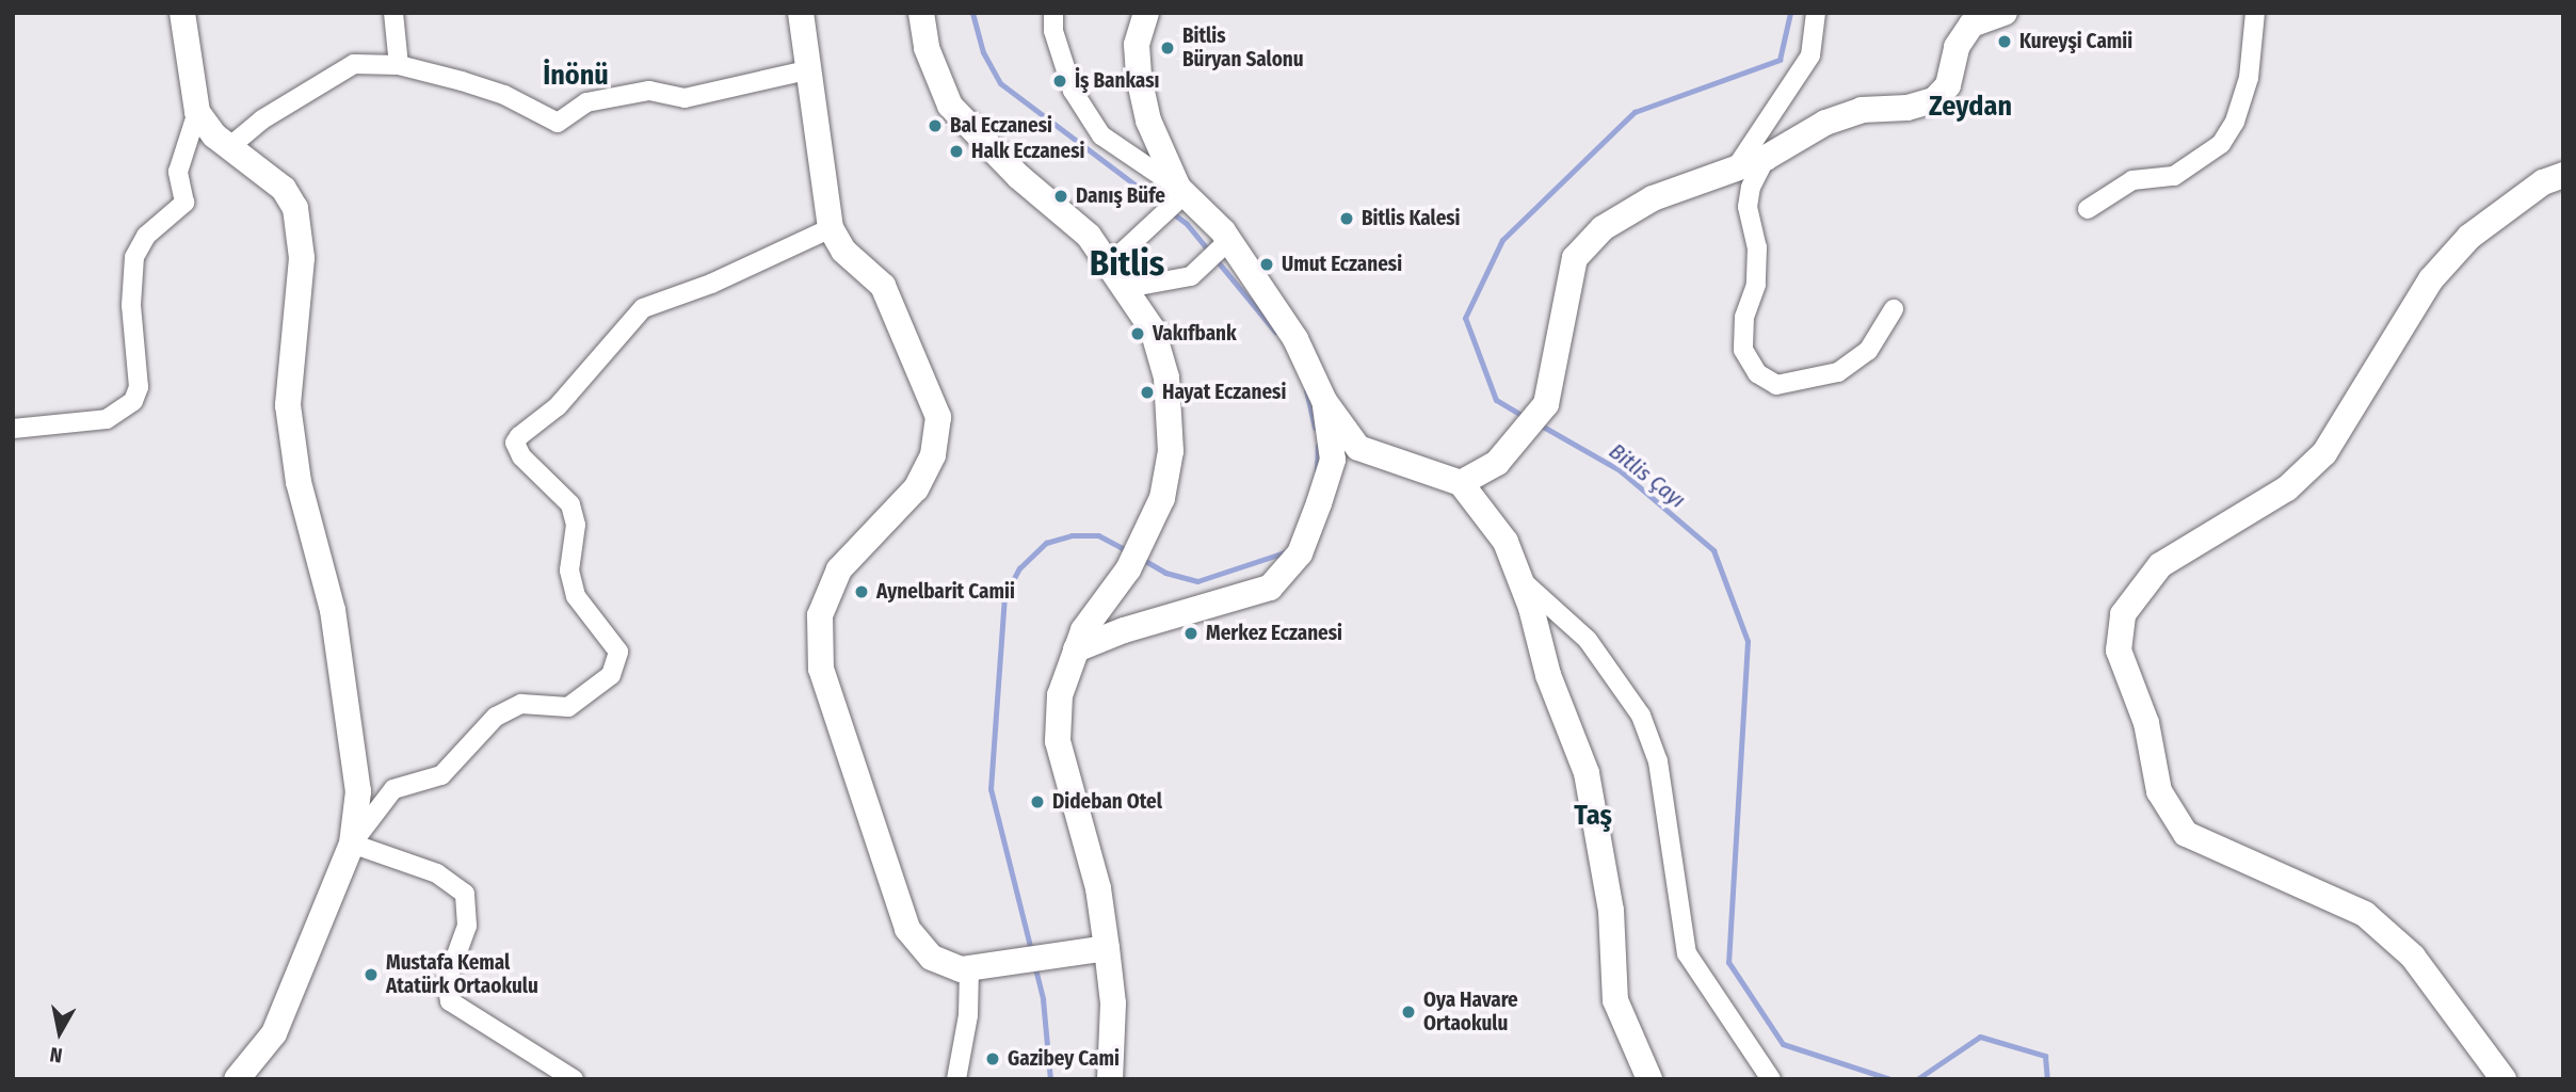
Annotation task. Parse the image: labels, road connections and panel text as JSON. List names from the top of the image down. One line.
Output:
{"districts":["İnönü","Zeydan","Bitlis","Taş"],"water":["Bitlis Çayı"],"places":["Kureyşi Camii","Bitlis Büryan Salonu","İş Bankası","Bal Eczanesi","Halk Eczanesi","Danış Büfe","Bitlis Kalesi","Umut Eczanesi","Vakıfbank","Hayat Eczanesi","Aynelbarit Camii","Merkez Eczanesi","Dideban Otel","Mustafa Kemal Atatürk Ortaokulu","Oya Havare Ortaokulu","Gazibey Cami"],"north":"bottom"}
